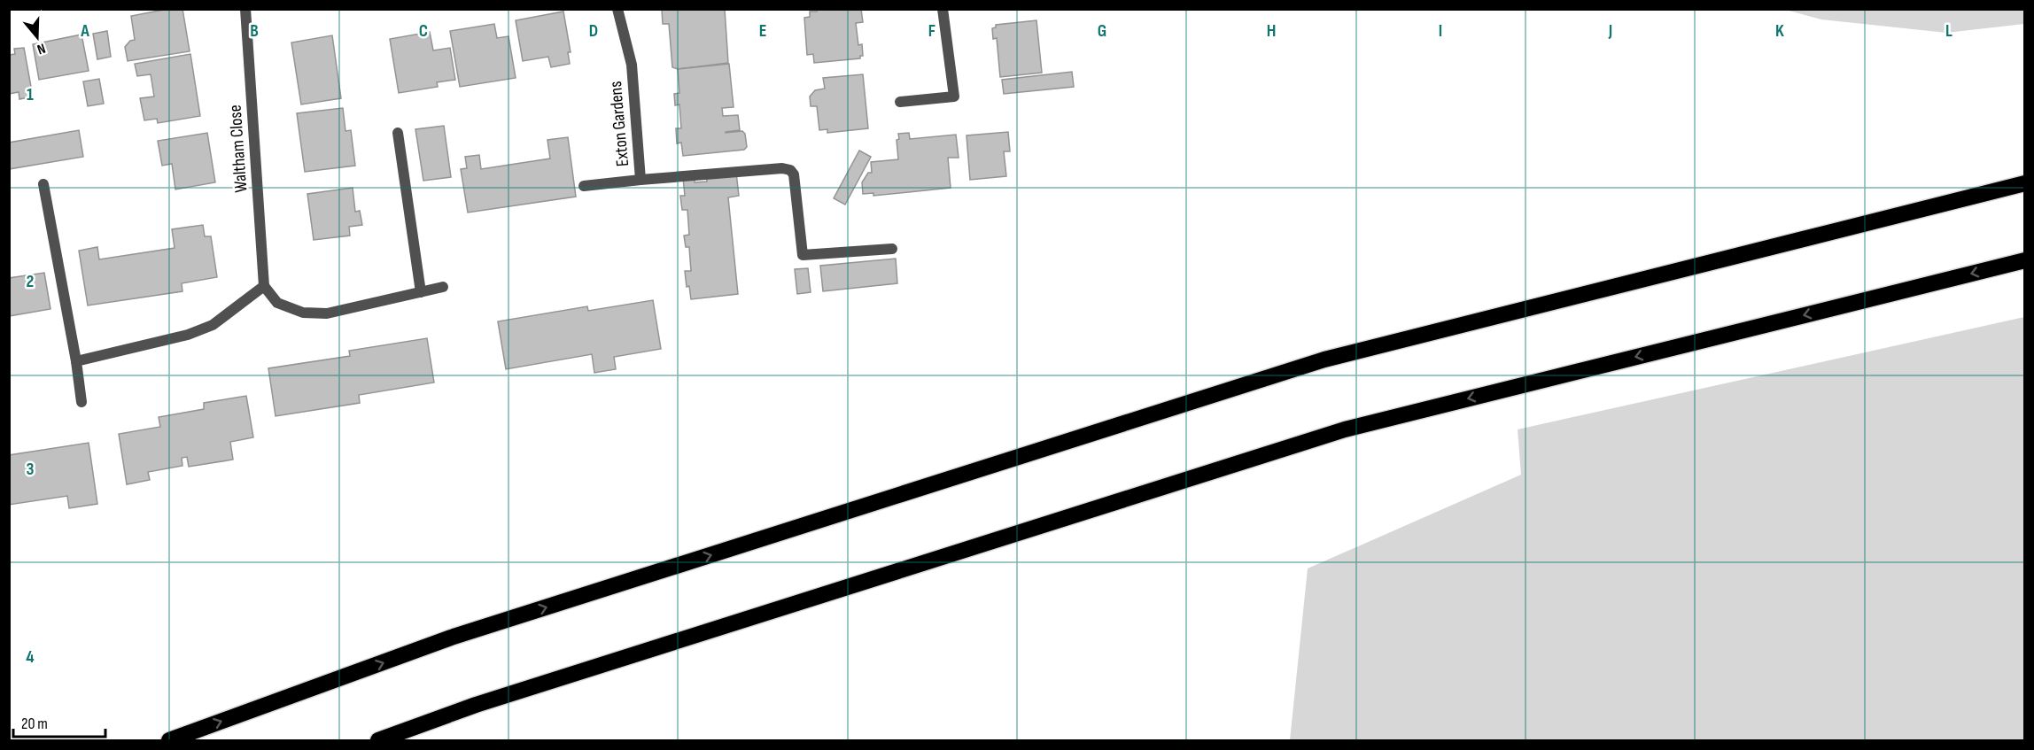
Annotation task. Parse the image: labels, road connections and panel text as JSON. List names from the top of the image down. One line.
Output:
{"streets":{"street":["Exton Gardens","Waltham Close"]},"scale_bar":"20 m","north":"bottom","grid":{"columns":["A","B","C","D","E","F","G","H","I","J","K","L"],"rows":["1","2","3","4"]}}
